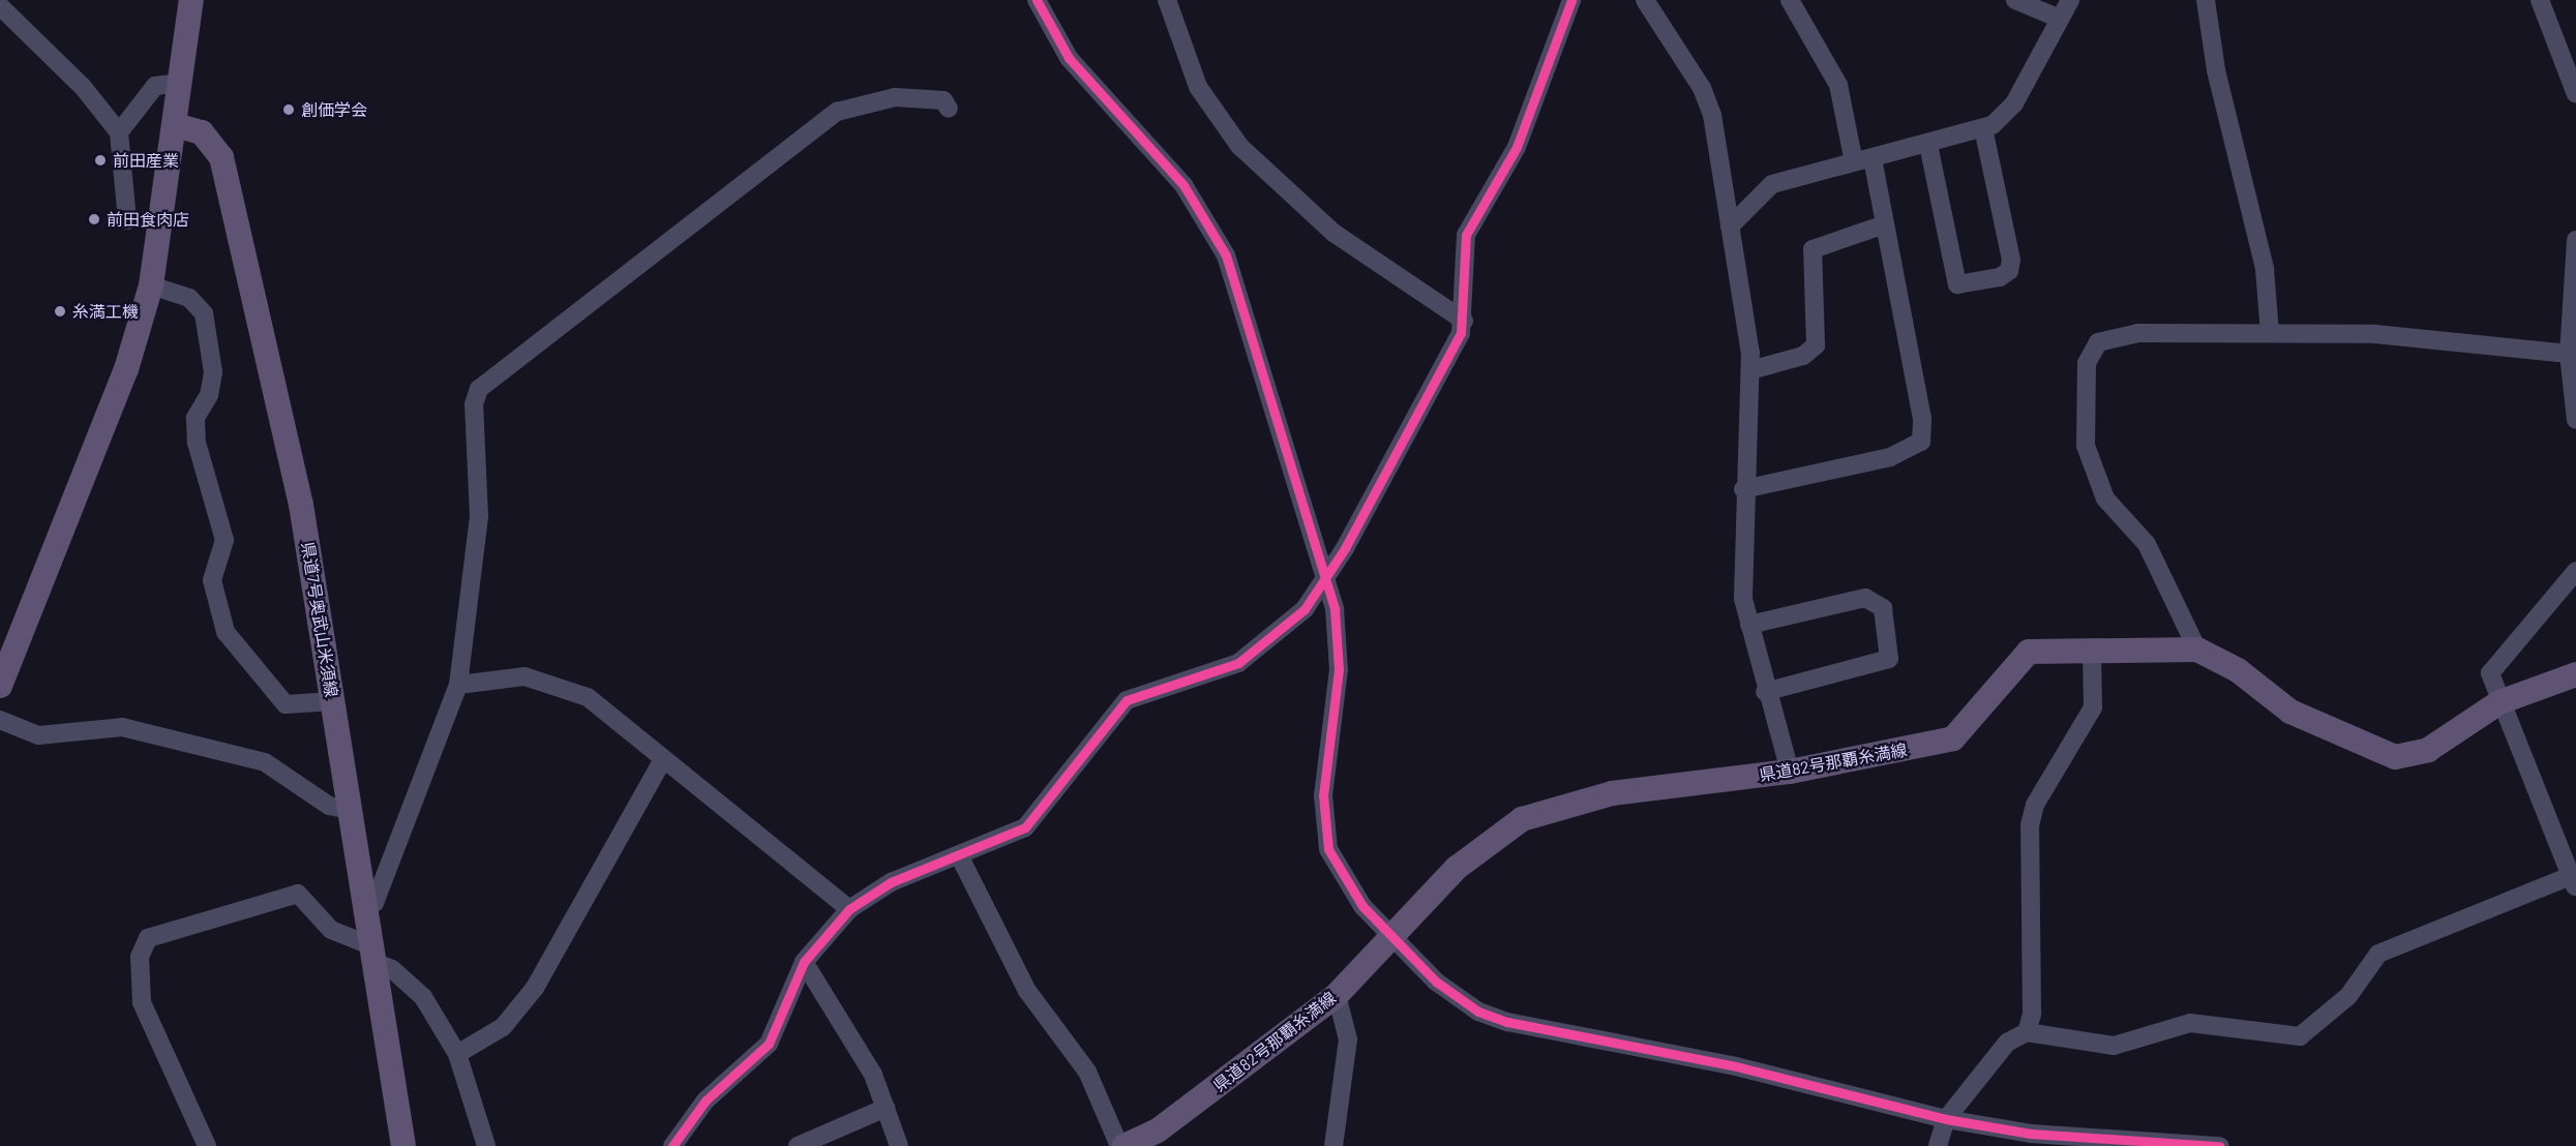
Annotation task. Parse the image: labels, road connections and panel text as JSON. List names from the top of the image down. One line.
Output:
{"streets":{"main road":["県道7号奥武山米須線","県道82号那覇糸満線"]},"places":["創価学会","前田産業","前田食肉店","糸満工機"]}
